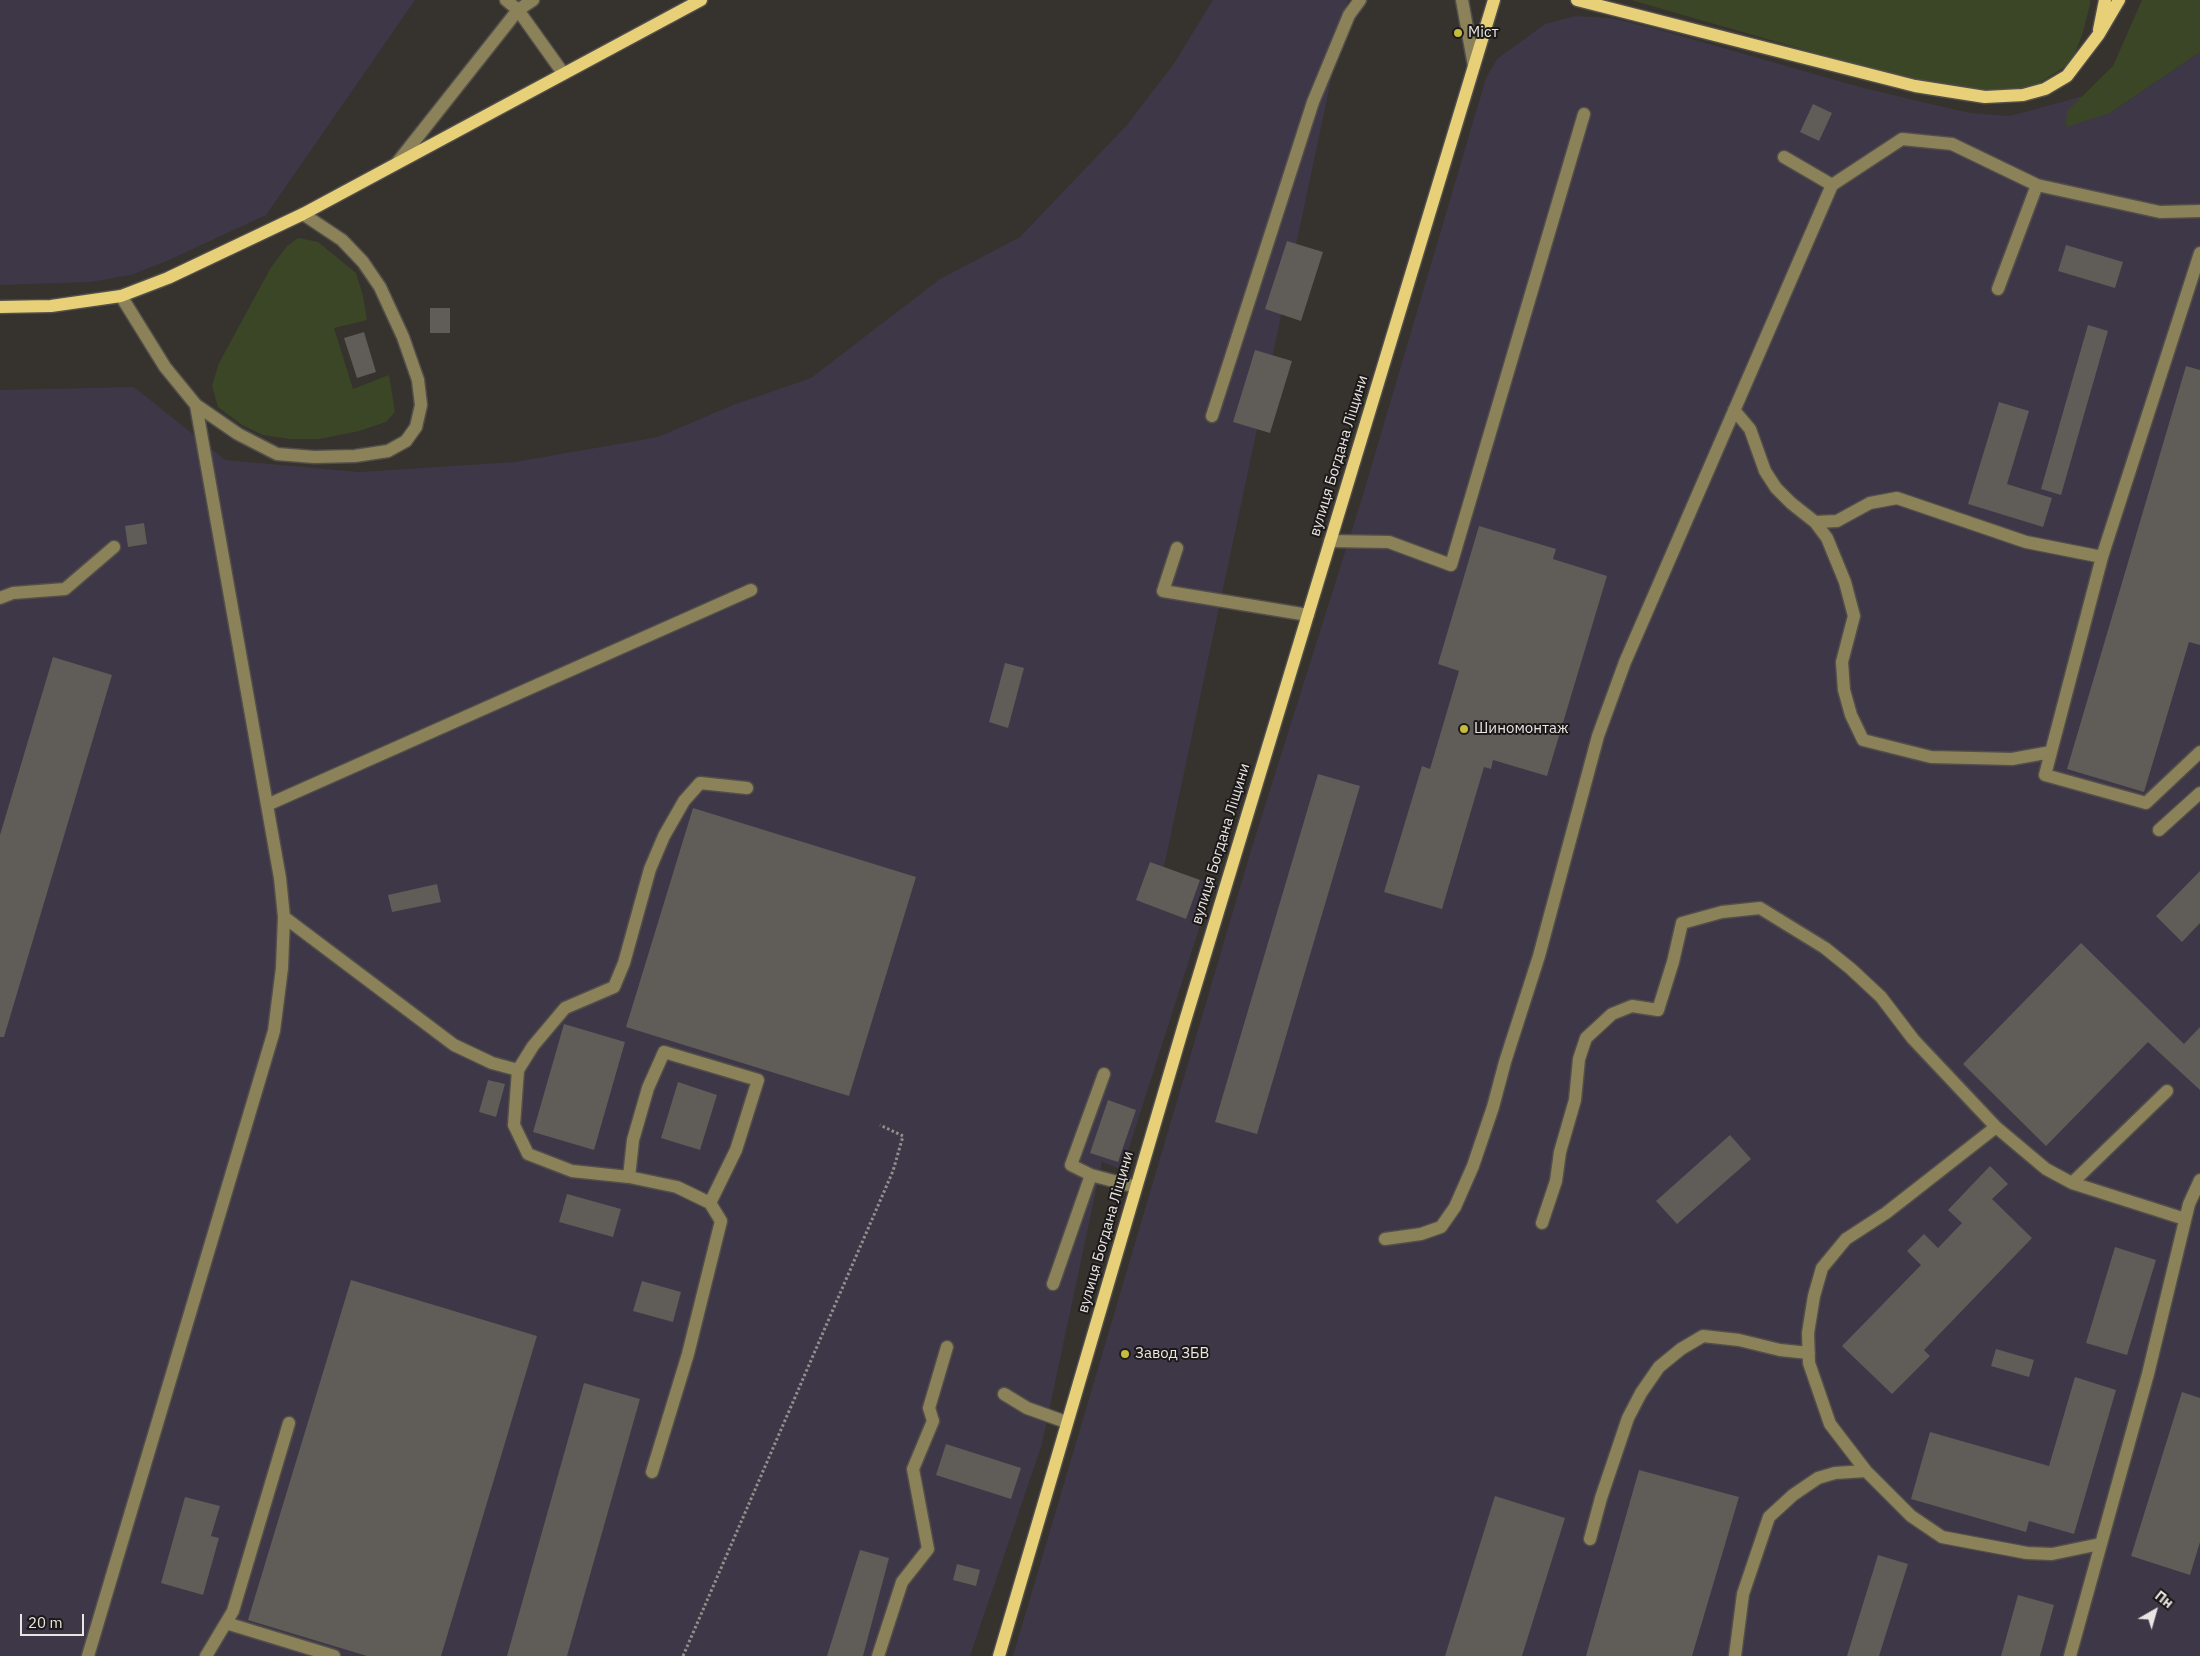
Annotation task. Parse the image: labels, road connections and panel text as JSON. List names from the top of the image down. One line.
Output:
{"streets":{"main road":["вулиця Богдана Ліщини"]},"places":["Міст","Шиномонтаж","Завод ЗБВ"],"scale_bar":"20 m","north":"top right"}
